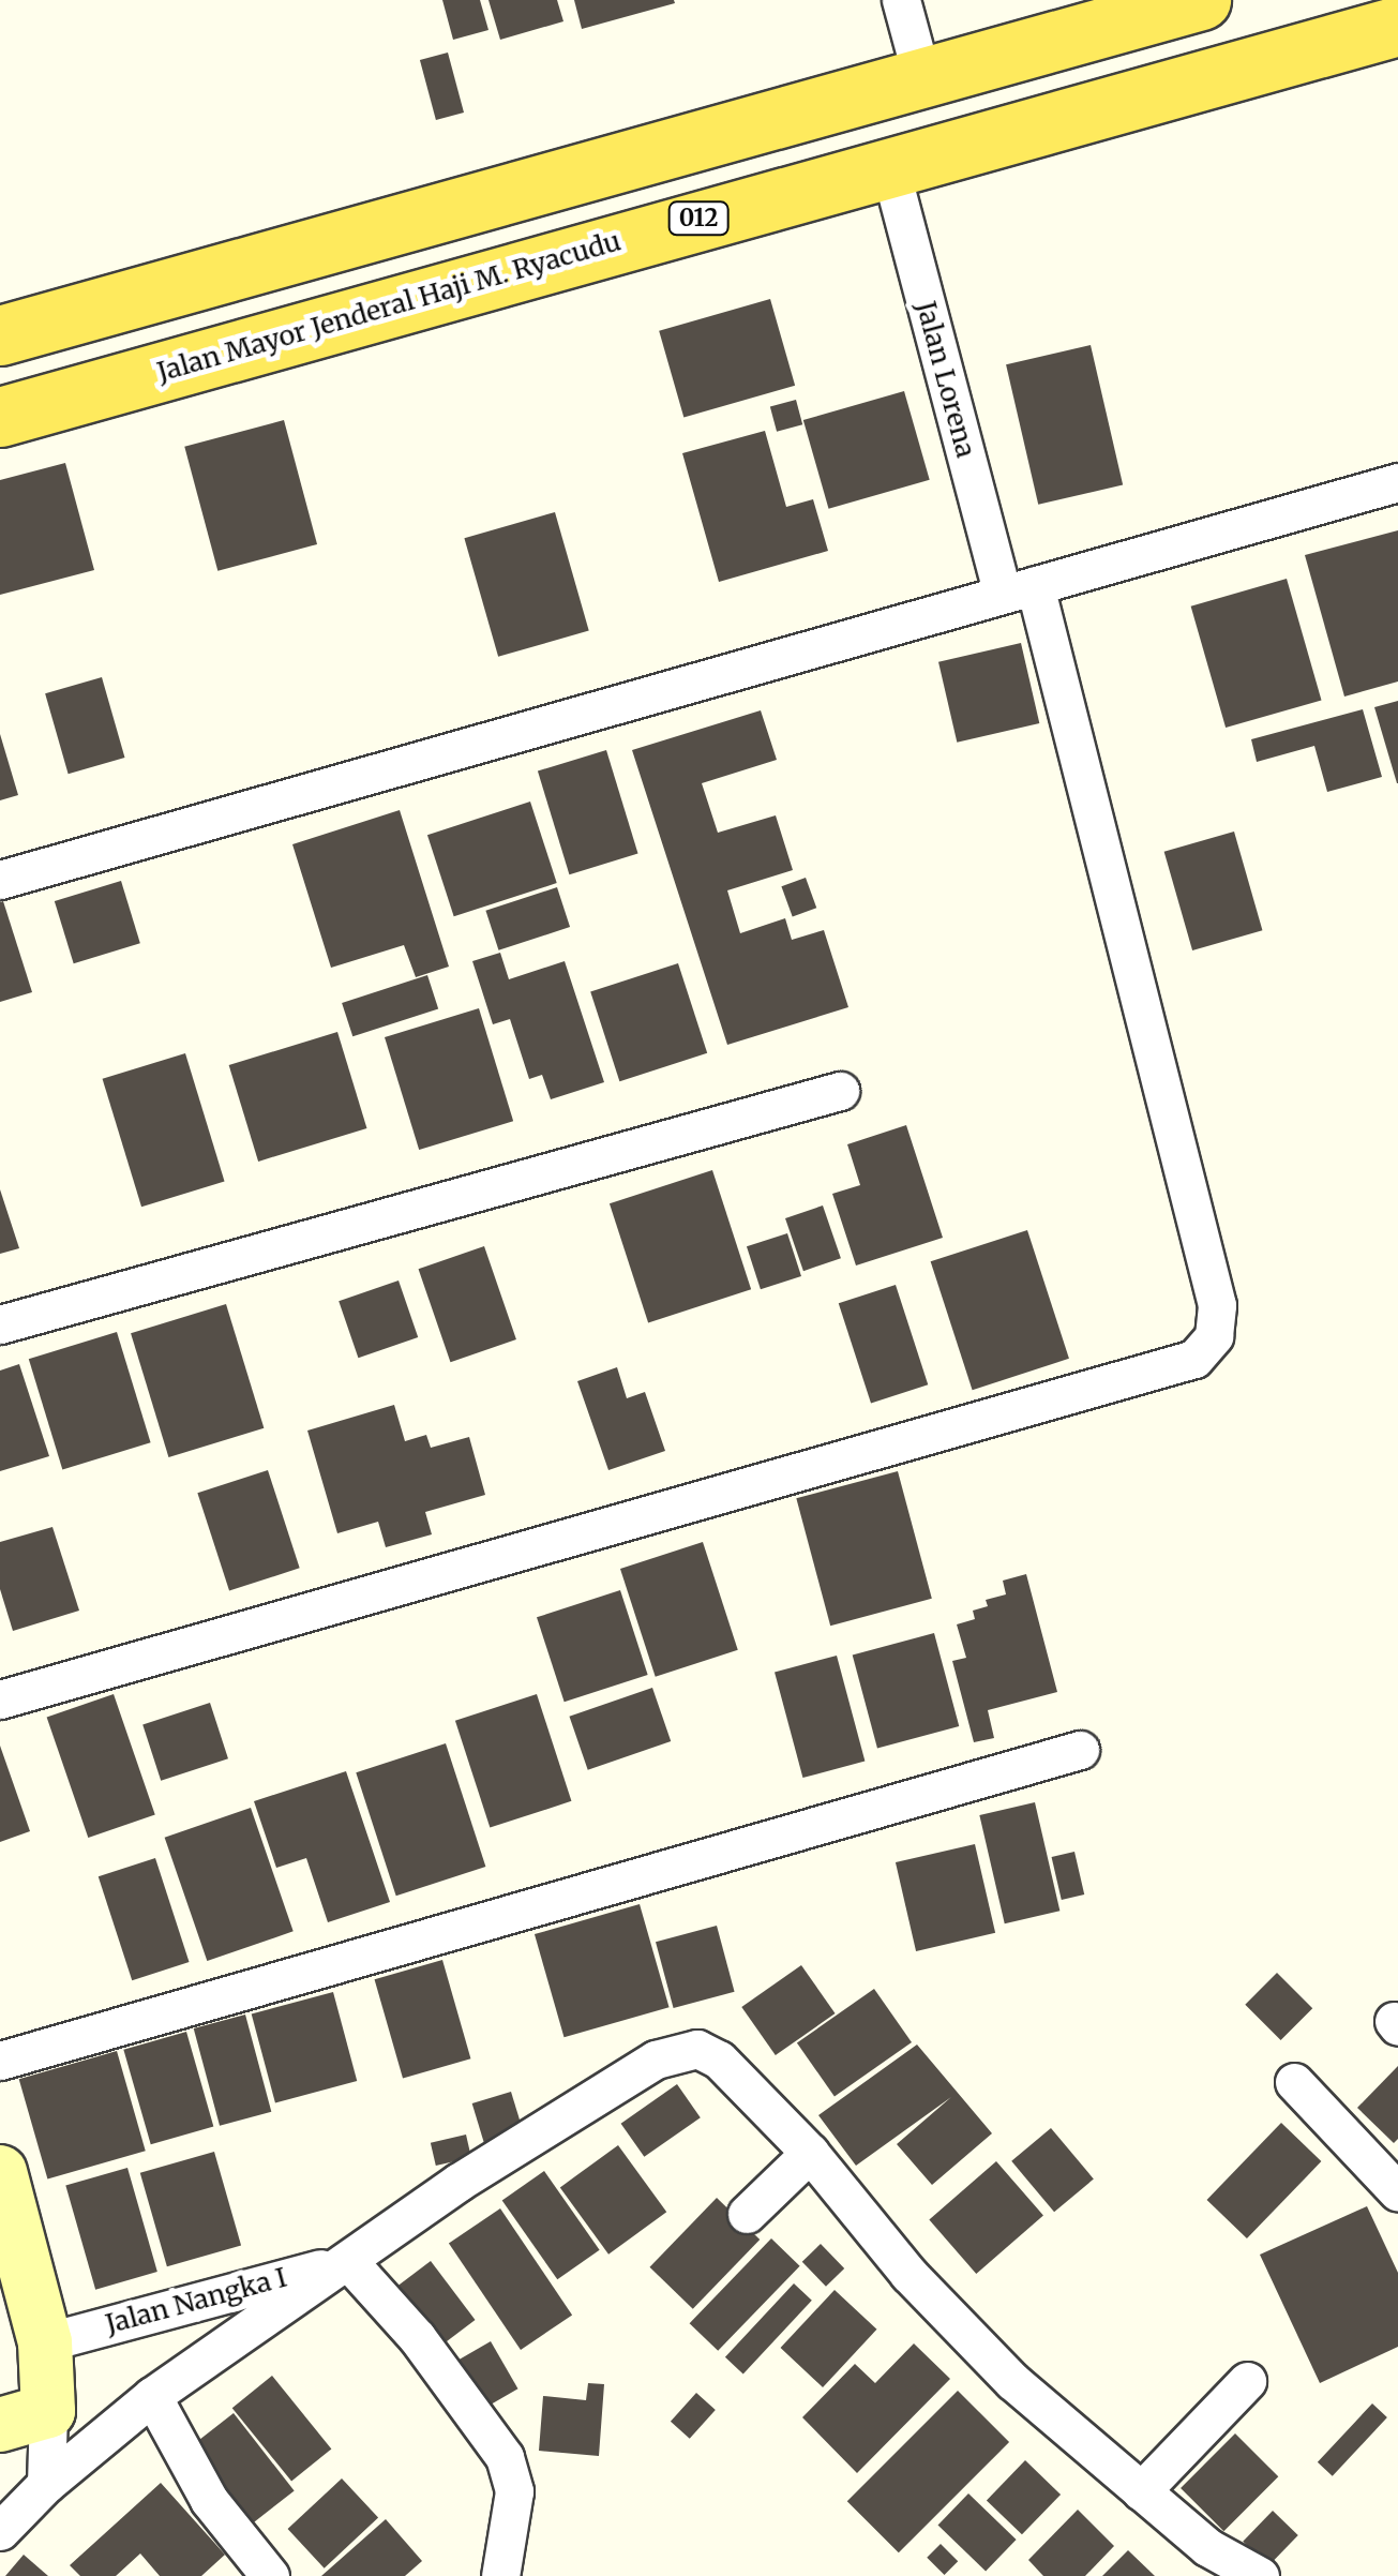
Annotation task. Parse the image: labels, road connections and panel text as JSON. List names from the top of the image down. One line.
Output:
{"streets":{"main road":["012","Jalan Mayor Jenderal Haji M. Ryacudu"],"street":["Jalan Lorena","Jalan Nangka I"]},"crossings":[["Jalan Mayor Jenderal Haji M. Ryacudu","Jalan Lorena"]]}
